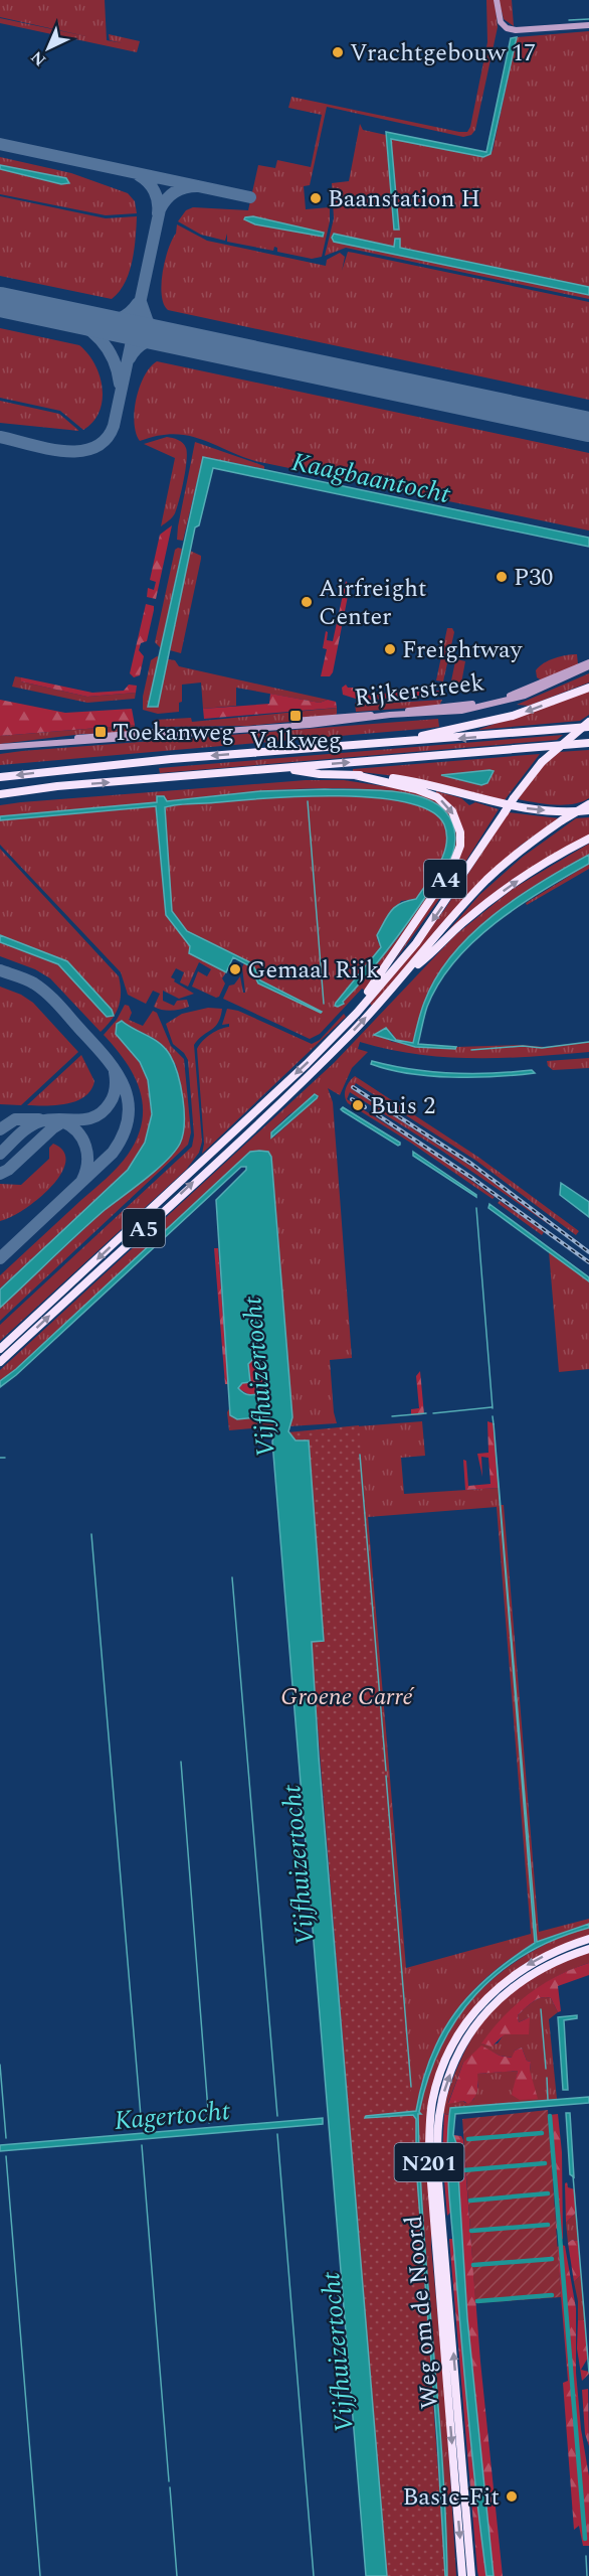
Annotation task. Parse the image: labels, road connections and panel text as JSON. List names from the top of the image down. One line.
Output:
{"streets":{"highway":["A4","A5","N201","Weg om de Noord"],"street":["Rijkerstreek"]},"crossings":[["A4","A5"],["N201","Weg om de Noord"]],"water":["Kaagbaantocht","Vijfhuizertocht","Kagertocht"],"parks":["Groene Carré"],"places":{"other":["Vrachtgebouw 17","Baanstation H","P30","Airfreight Center","Freightway","Gemaal Rijk","Buis 2","Basic-Fit"],"transit":["Valkweg","Toekanweg"]},"north":"bottom left"}
